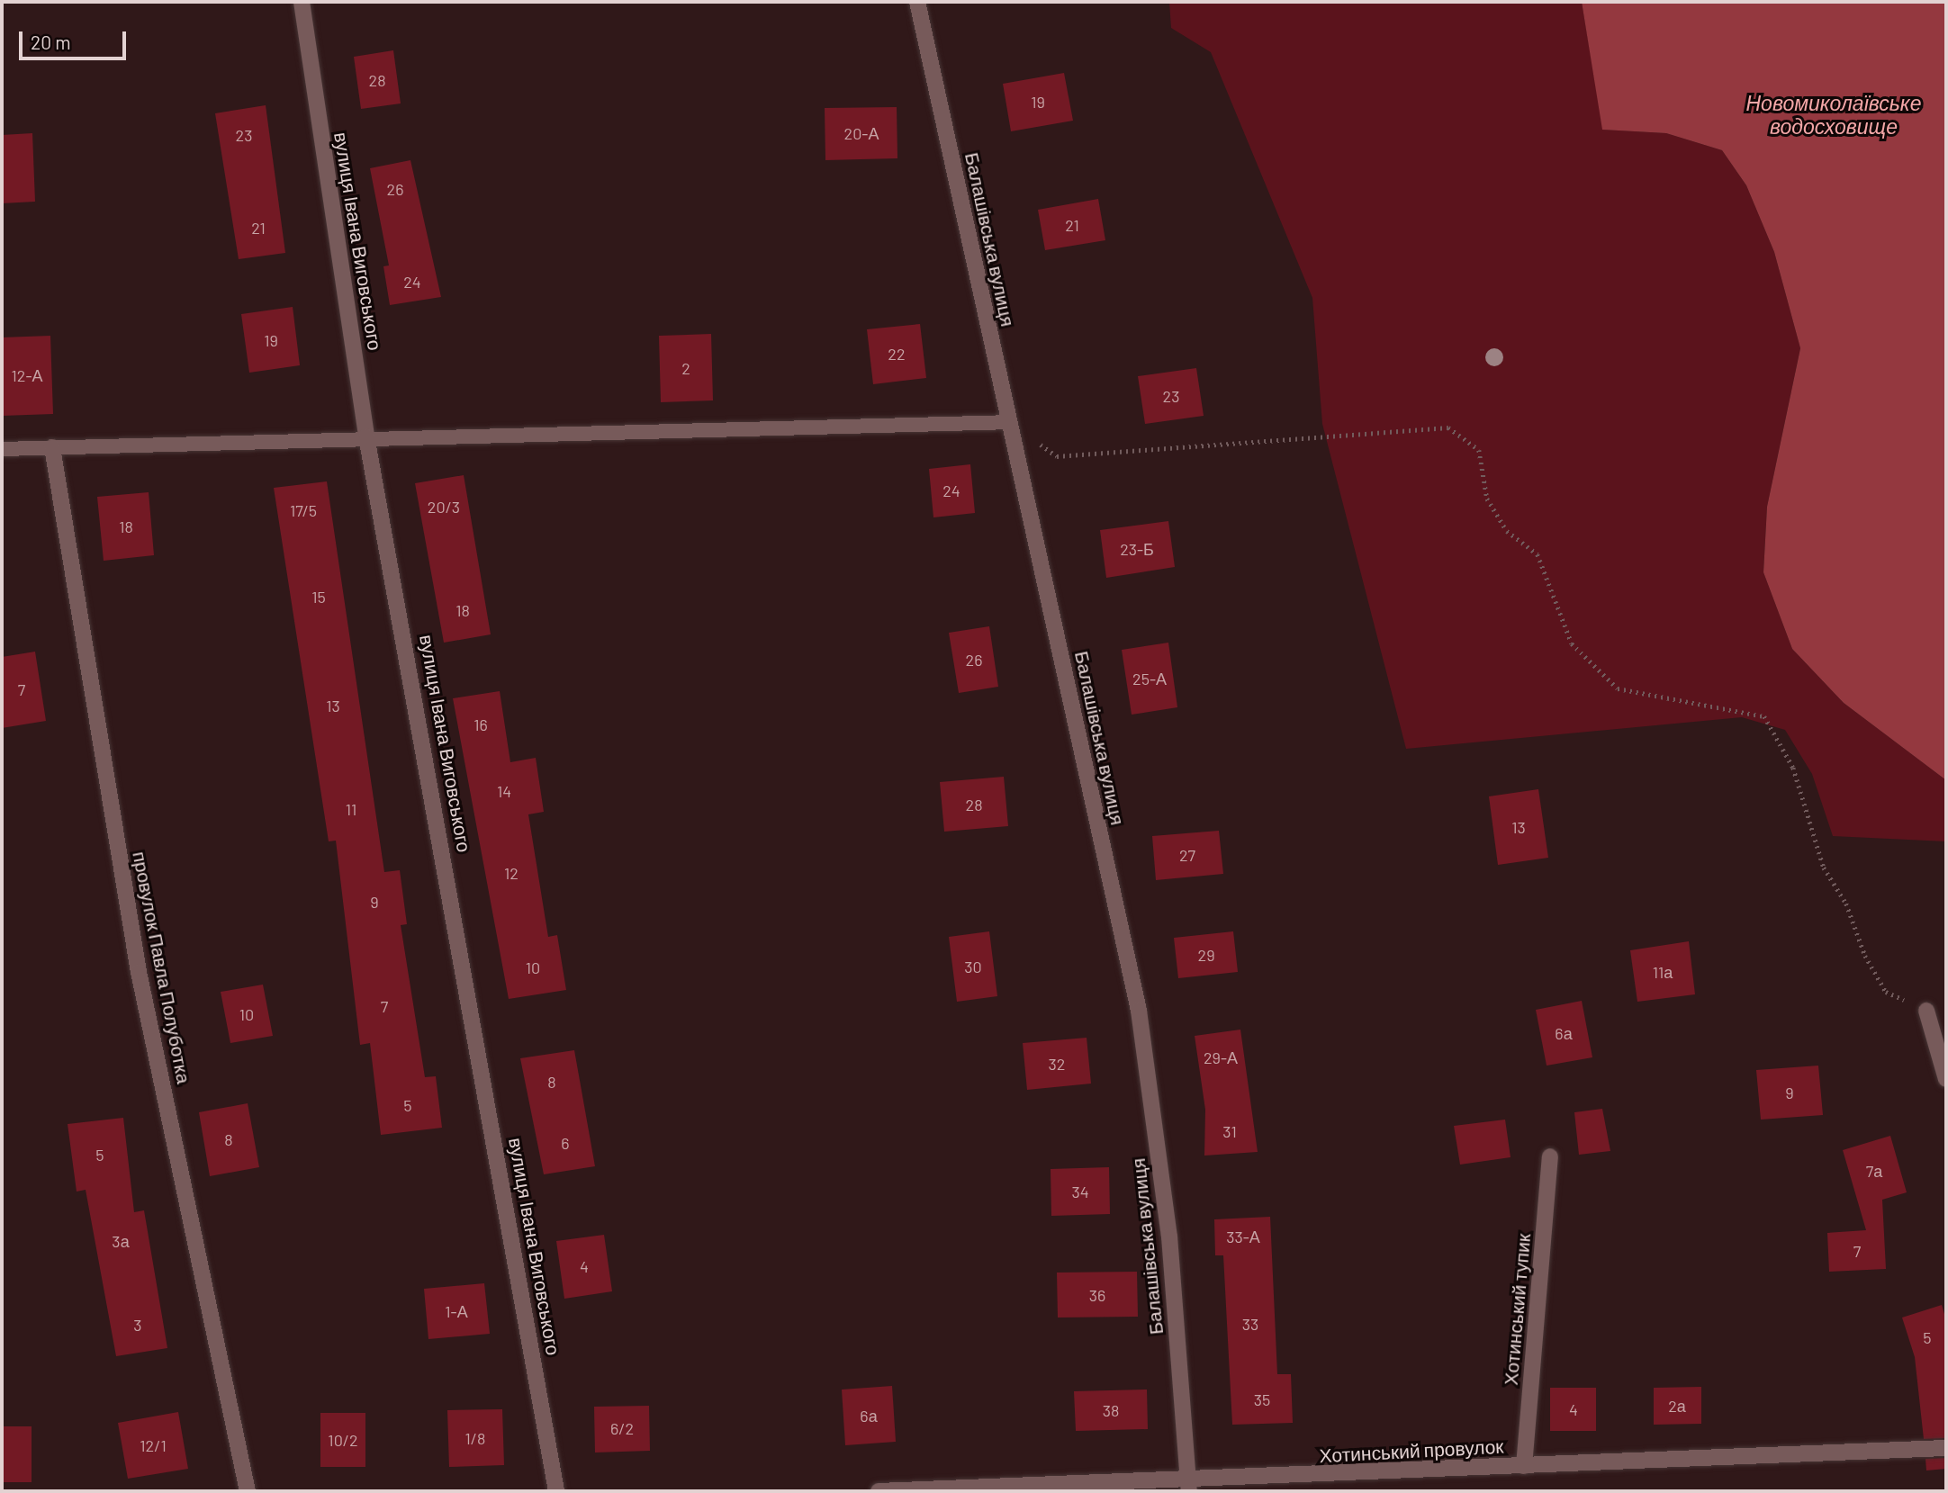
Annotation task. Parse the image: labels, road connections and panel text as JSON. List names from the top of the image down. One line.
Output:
{"streets":{"street":["Балашівська вулиця","вулиця Івана Виговського","провулок Павла Полуботка","Хотинський тупик","Хотинський провулок"]},"crossings":[["Балашівська вулиця","Хотинський провулок"],["Хотинський тупик","Хотинський провулок"]],"water":["Новомиколаївське водосховище"],"house_numbers":["28","19","20-А","23","26","21","21","24","19","22","2","12-А","23","24","20/3","17/5","18","23-Б","15","18","26","25-А","7","13","16","14","28","11","13","27","12","9","29","30","10","11а","7","10","6а","29-А","32","8","9","5","31","8","6","5","7а","34","33-А","3а","7","4","36","1-А","33","3","5","35","2а","4","38","6а","6/2","1/8","10/2","12/1"],"scale_bar":"20 m"}
